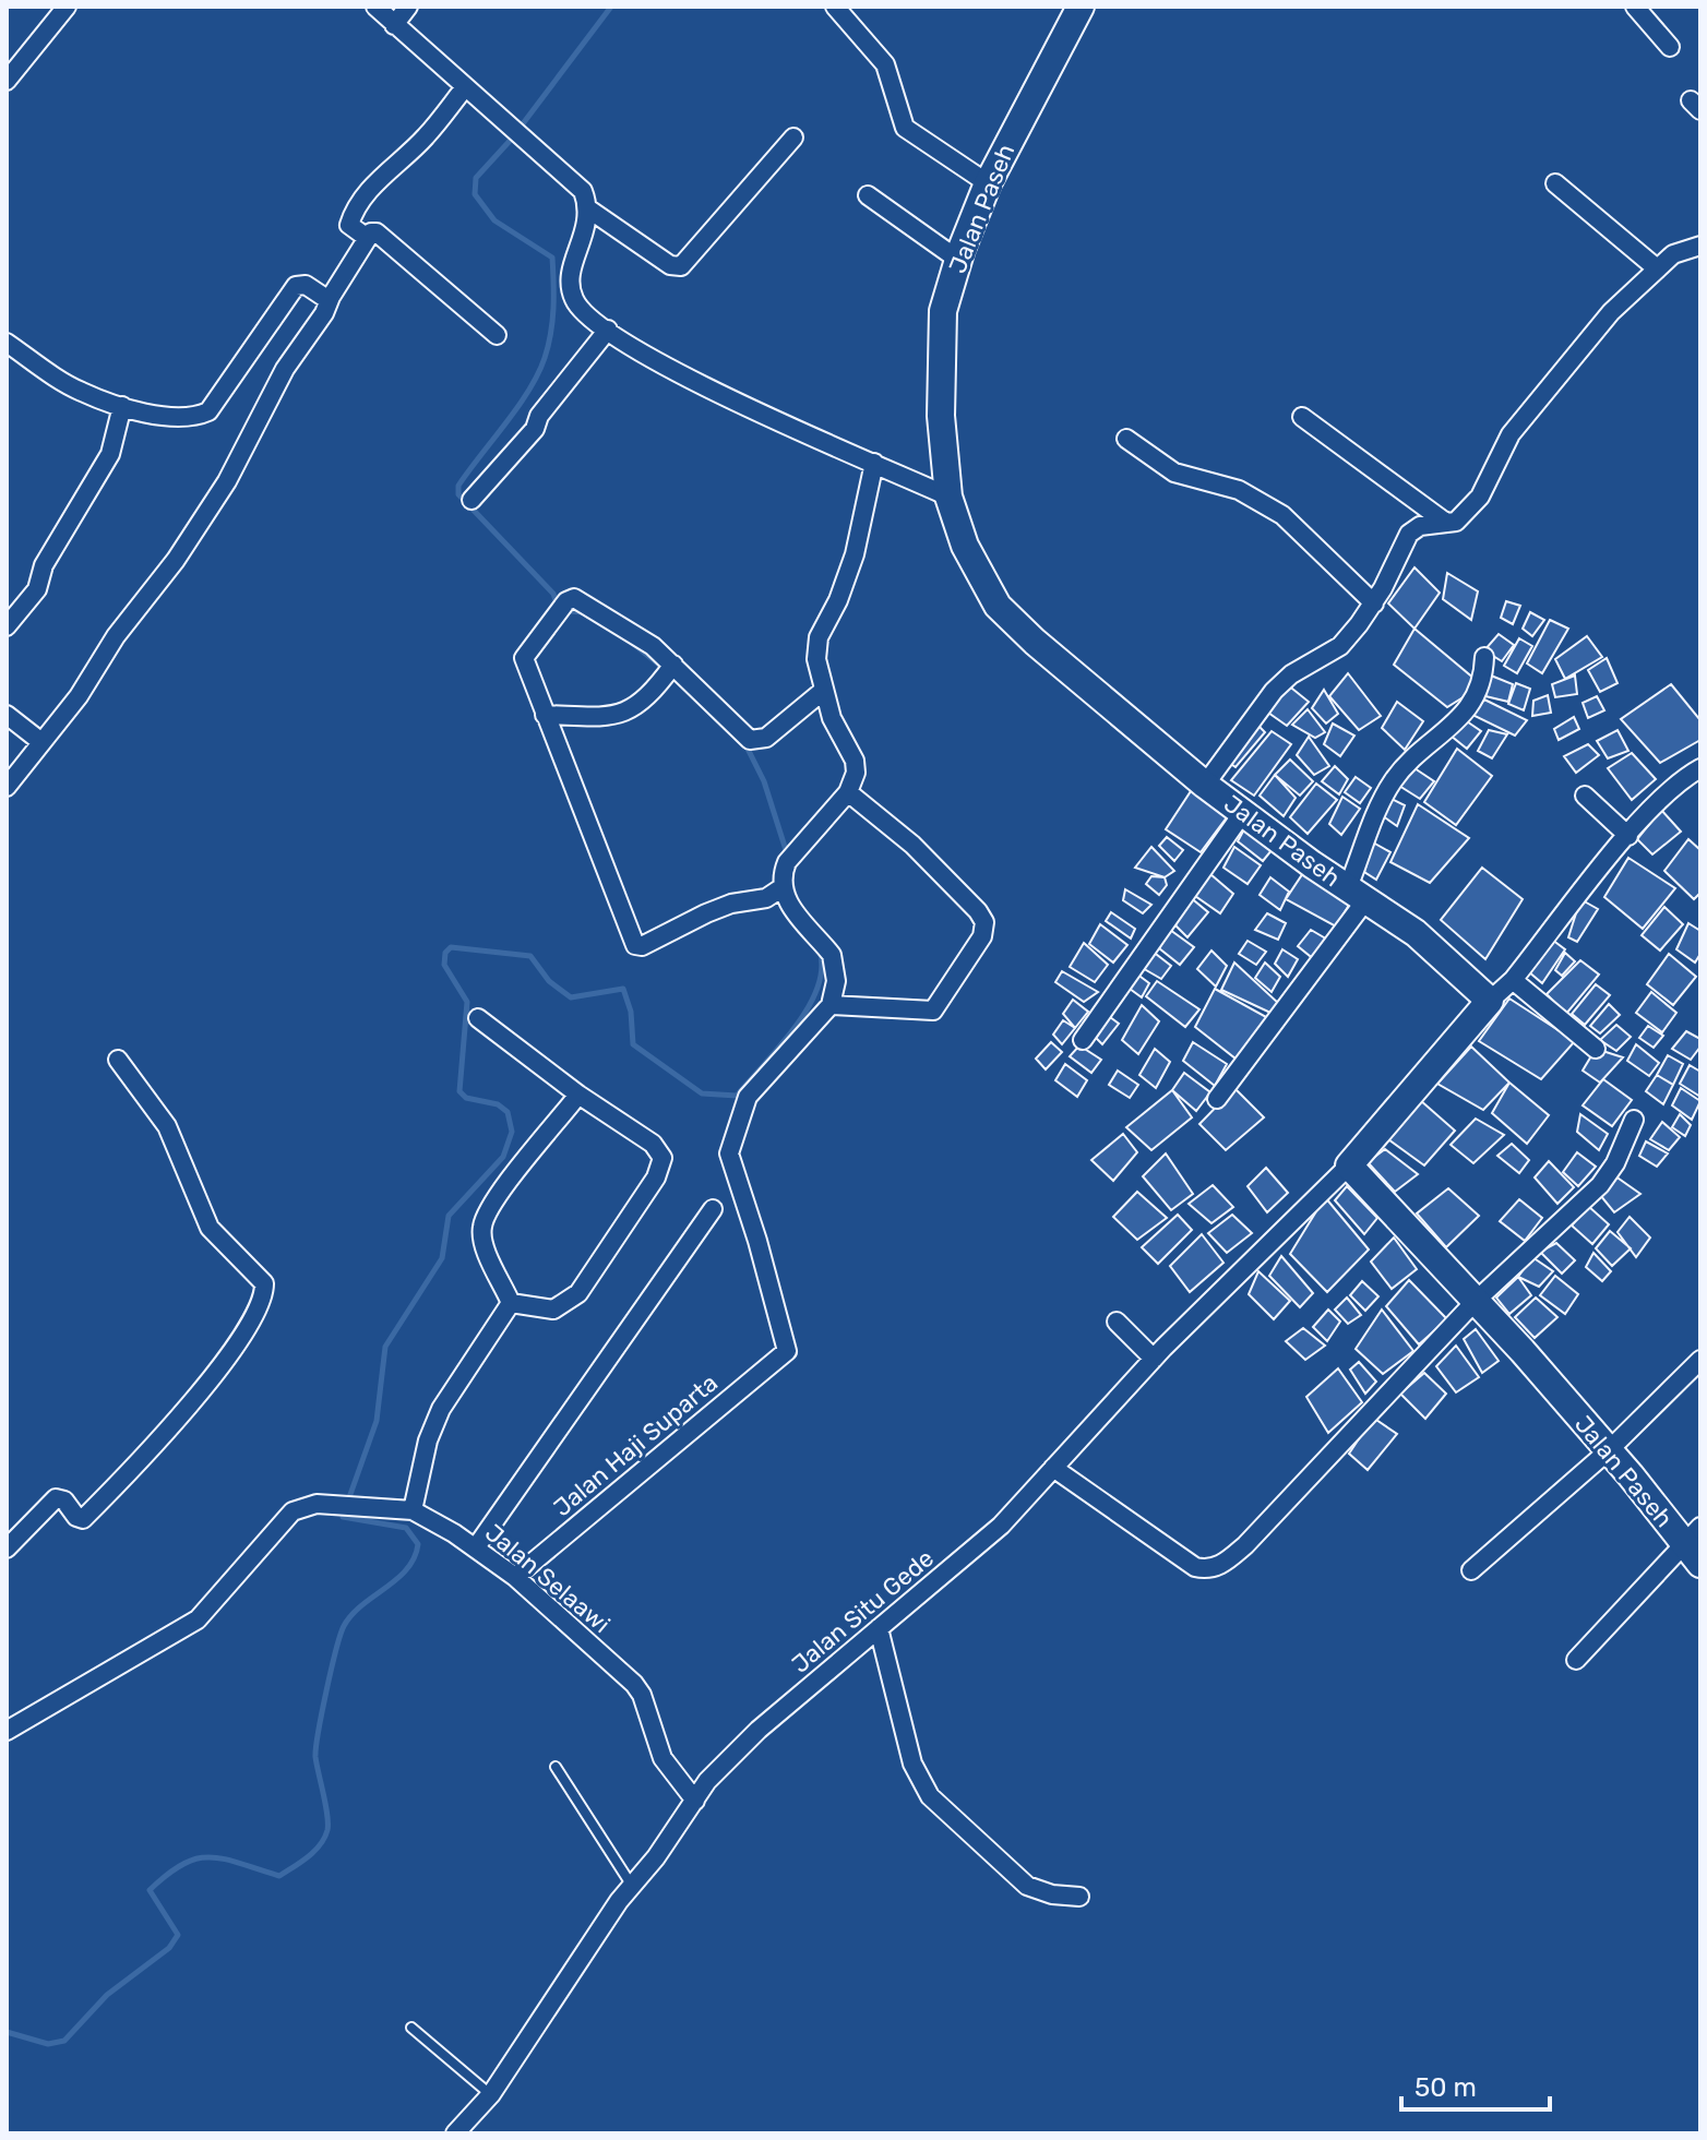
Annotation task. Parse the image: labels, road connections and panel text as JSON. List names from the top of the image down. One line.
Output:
{"streets":{"street":["Jalan Paseh","Jalan Haji Suparta","Jalan Selaawi","Jalan Situ Gede"]},"crossings":[["Jalan Paseh","Jalan Situ Gede"],["Jalan Haji Suparta","Jalan Selaawi"],["Jalan Selaawi","Jalan Situ Gede"]],"scale_bar":"50 m"}
